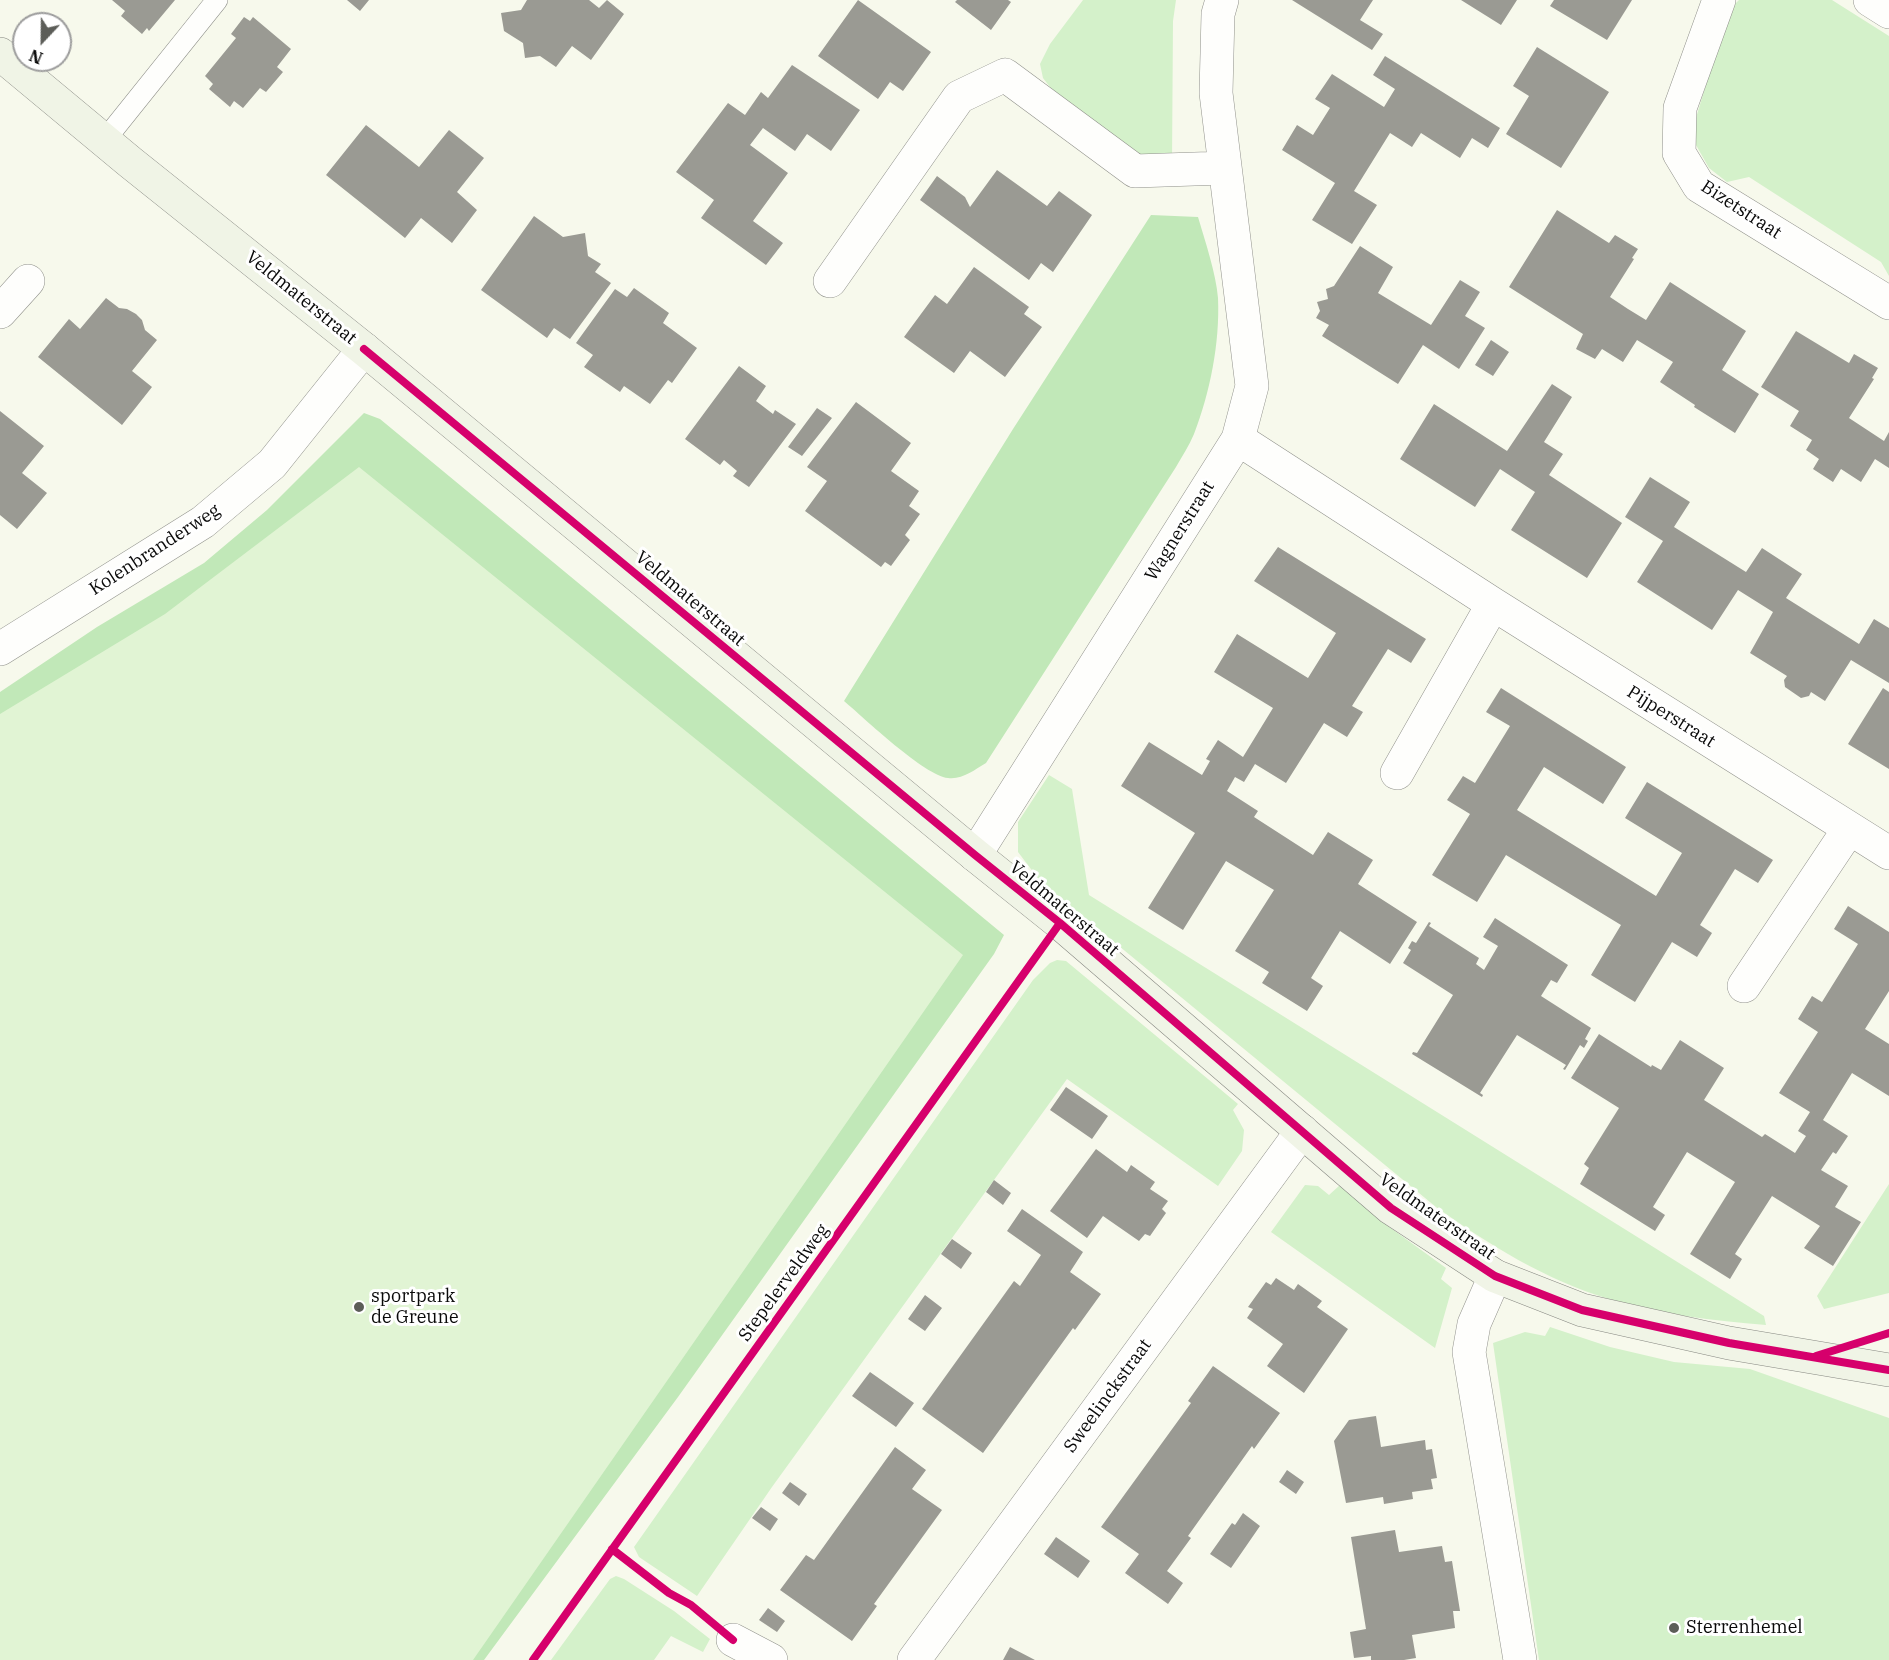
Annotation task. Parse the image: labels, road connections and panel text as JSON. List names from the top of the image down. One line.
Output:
{"streets":{"street":["Bizetstraat","Veldmaterstraat","Wagnerstraat","Kolenbranderweg","Pijperstraat","Sweelinckstraat"],"cycle path":["Stepelerveldweg"]},"crossings":[["Veldmaterstraat","Wagnerstraat"],["Veldmaterstraat","Kolenbranderweg"],["Veldmaterstraat","Sweelinckstraat"],["Wagnerstraat","Pijperstraat"]],"places":["sportpark de Greune","Sterrenhemel"],"north":"bottom"}
